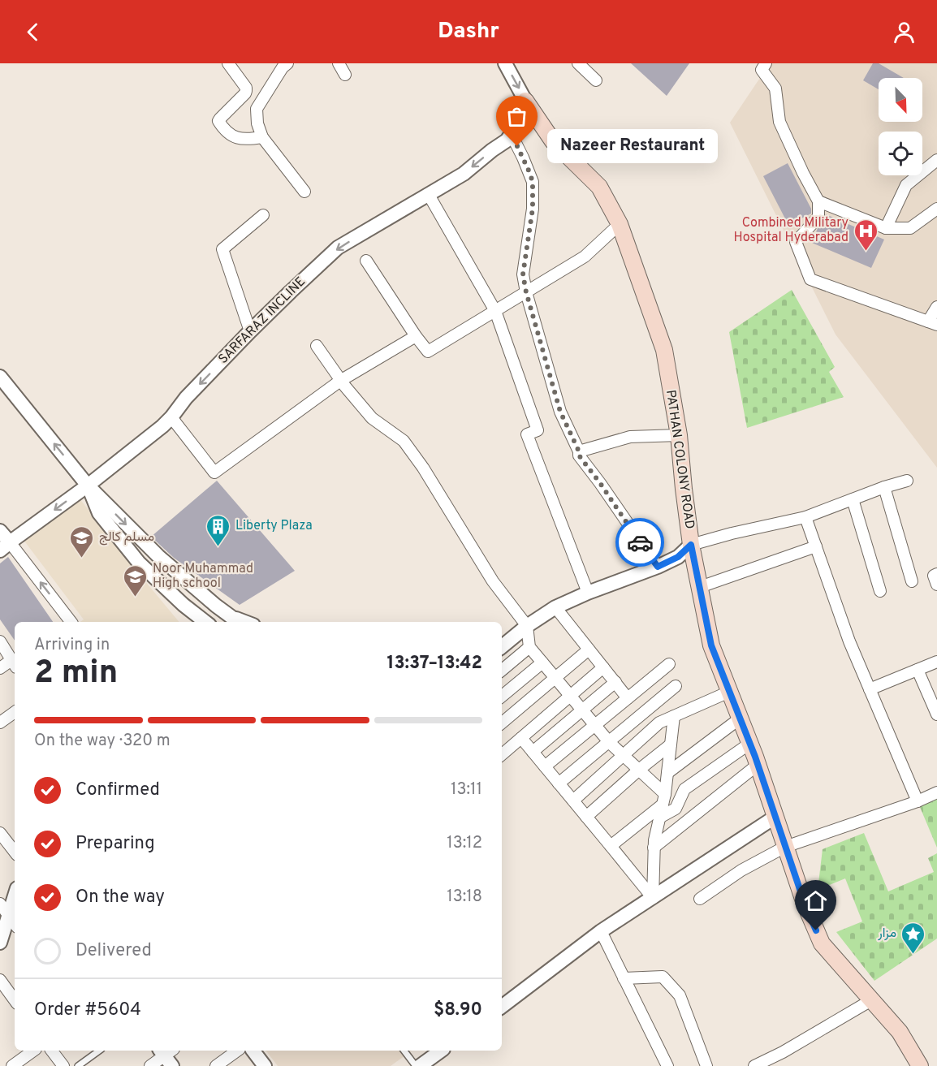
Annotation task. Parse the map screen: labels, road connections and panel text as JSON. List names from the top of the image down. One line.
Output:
{"streets":{"main road":["PATHAN COLONY ROAD"],"street":["SARFARAZ INCLINE"]},"crossings":[["SARFARAZ INCLINE","PATHAN COLONY ROAD"]],"one_way":["SARFARAZ INCLINE"],"places":{"other":["Nazeer Restaurant"],"hospital":["Combined Military Hospital Hyderabad"],"building":["Liberty Plaza"],"school or university":["مسلم کالج","Noor Muhammad High school"],"place":["مزار"]},"north":"bottom right","page":{"header":"Dashr","bubble":"Nazeer Restaurant","heading":["2 min","Arriving in","13:37–13:42"],"panel":["Order #5604","$8.90"],"bar":"On the way · 320 m","list":[["Confirmed","13:11"],["Preparing","13:12"],["On the way","13:18"],"Delivered"]}}
